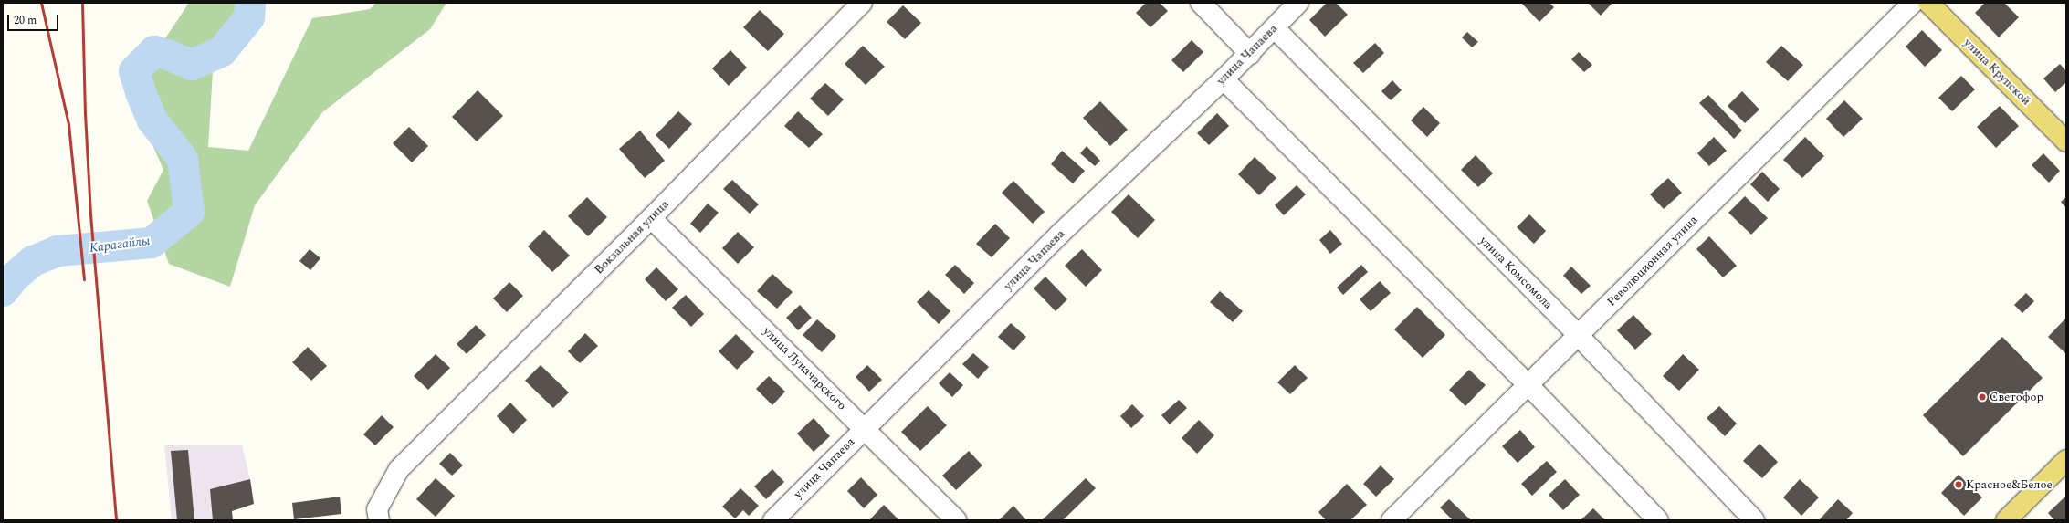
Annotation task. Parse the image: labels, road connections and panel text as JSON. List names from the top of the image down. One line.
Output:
{"streets":{"main road":["улица Крупской"],"street":["улица Чапаева","Вокзальная улица","Революционная улица","улица Комсомола","улица Луначарского"]},"crossings":[["улица Чапаева","улица Комсомола"],["улица Чапаева","улица Луначарского"],["Вокзальная улица","улица Луначарского"],["Революционная улица","улица Комсомола"]],"water":["Карагайлы"],"places":["Светофор","Красное&Белое"],"scale_bar":"20 m"}
